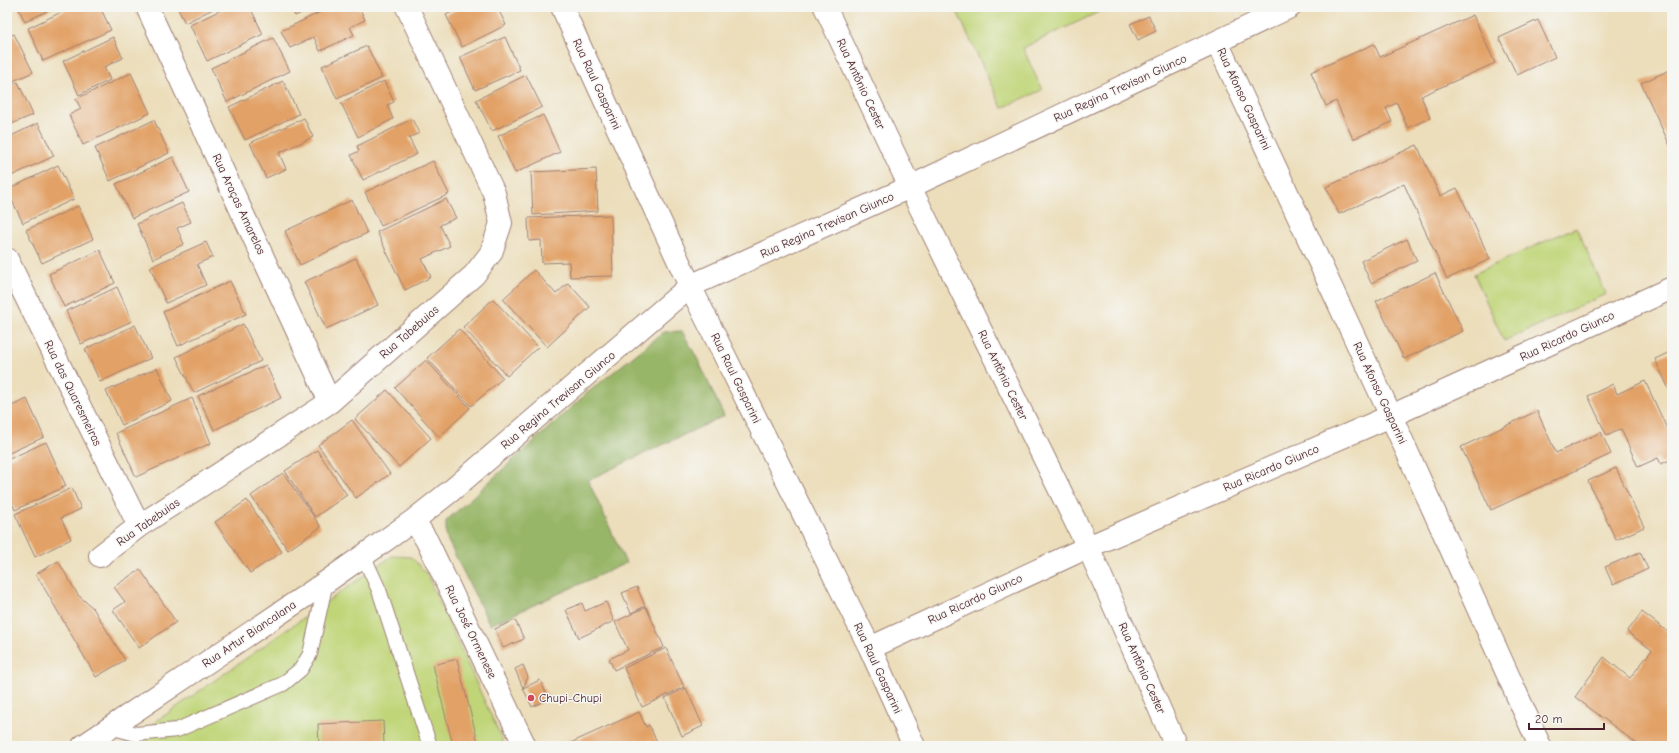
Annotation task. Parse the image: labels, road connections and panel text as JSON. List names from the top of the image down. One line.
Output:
{"streets":{"street":["Rua Raul Gasparini","Rua Antônio Cester","Rua Regina Trevisan Giunco","Rua Afonso Gasparini","Rua Araças Amarelos","Rua Tabebuias","Rua Ricardo Giunco","Rua das Quaresmeiras","Rua José Ormenese","Rua Artur Biancalana"]},"crossings":[["Rua Raul Gasparini","Rua Regina Trevisan Giunco"],["Rua Raul Gasparini","Rua Ricardo Giunco"],["Rua Antônio Cester","Rua Regina Trevisan Giunco"],["Rua Antônio Cester","Rua Ricardo Giunco"],["Rua Regina Trevisan Giunco","Rua Afonso Gasparini"],["Rua Regina Trevisan Giunco","Rua José Ormenese"],["Rua Regina Trevisan Giunco","Rua Artur Biancalana"],["Rua Afonso Gasparini","Rua Ricardo Giunco"],["Rua Araças Amarelos","Rua Tabebuias"],["Rua Tabebuias","Rua das Quaresmeiras"],["Rua José Ormenese","Rua Artur Biancalana"]],"places":["Chupi-Chupi"],"scale_bar":"20 m"}
